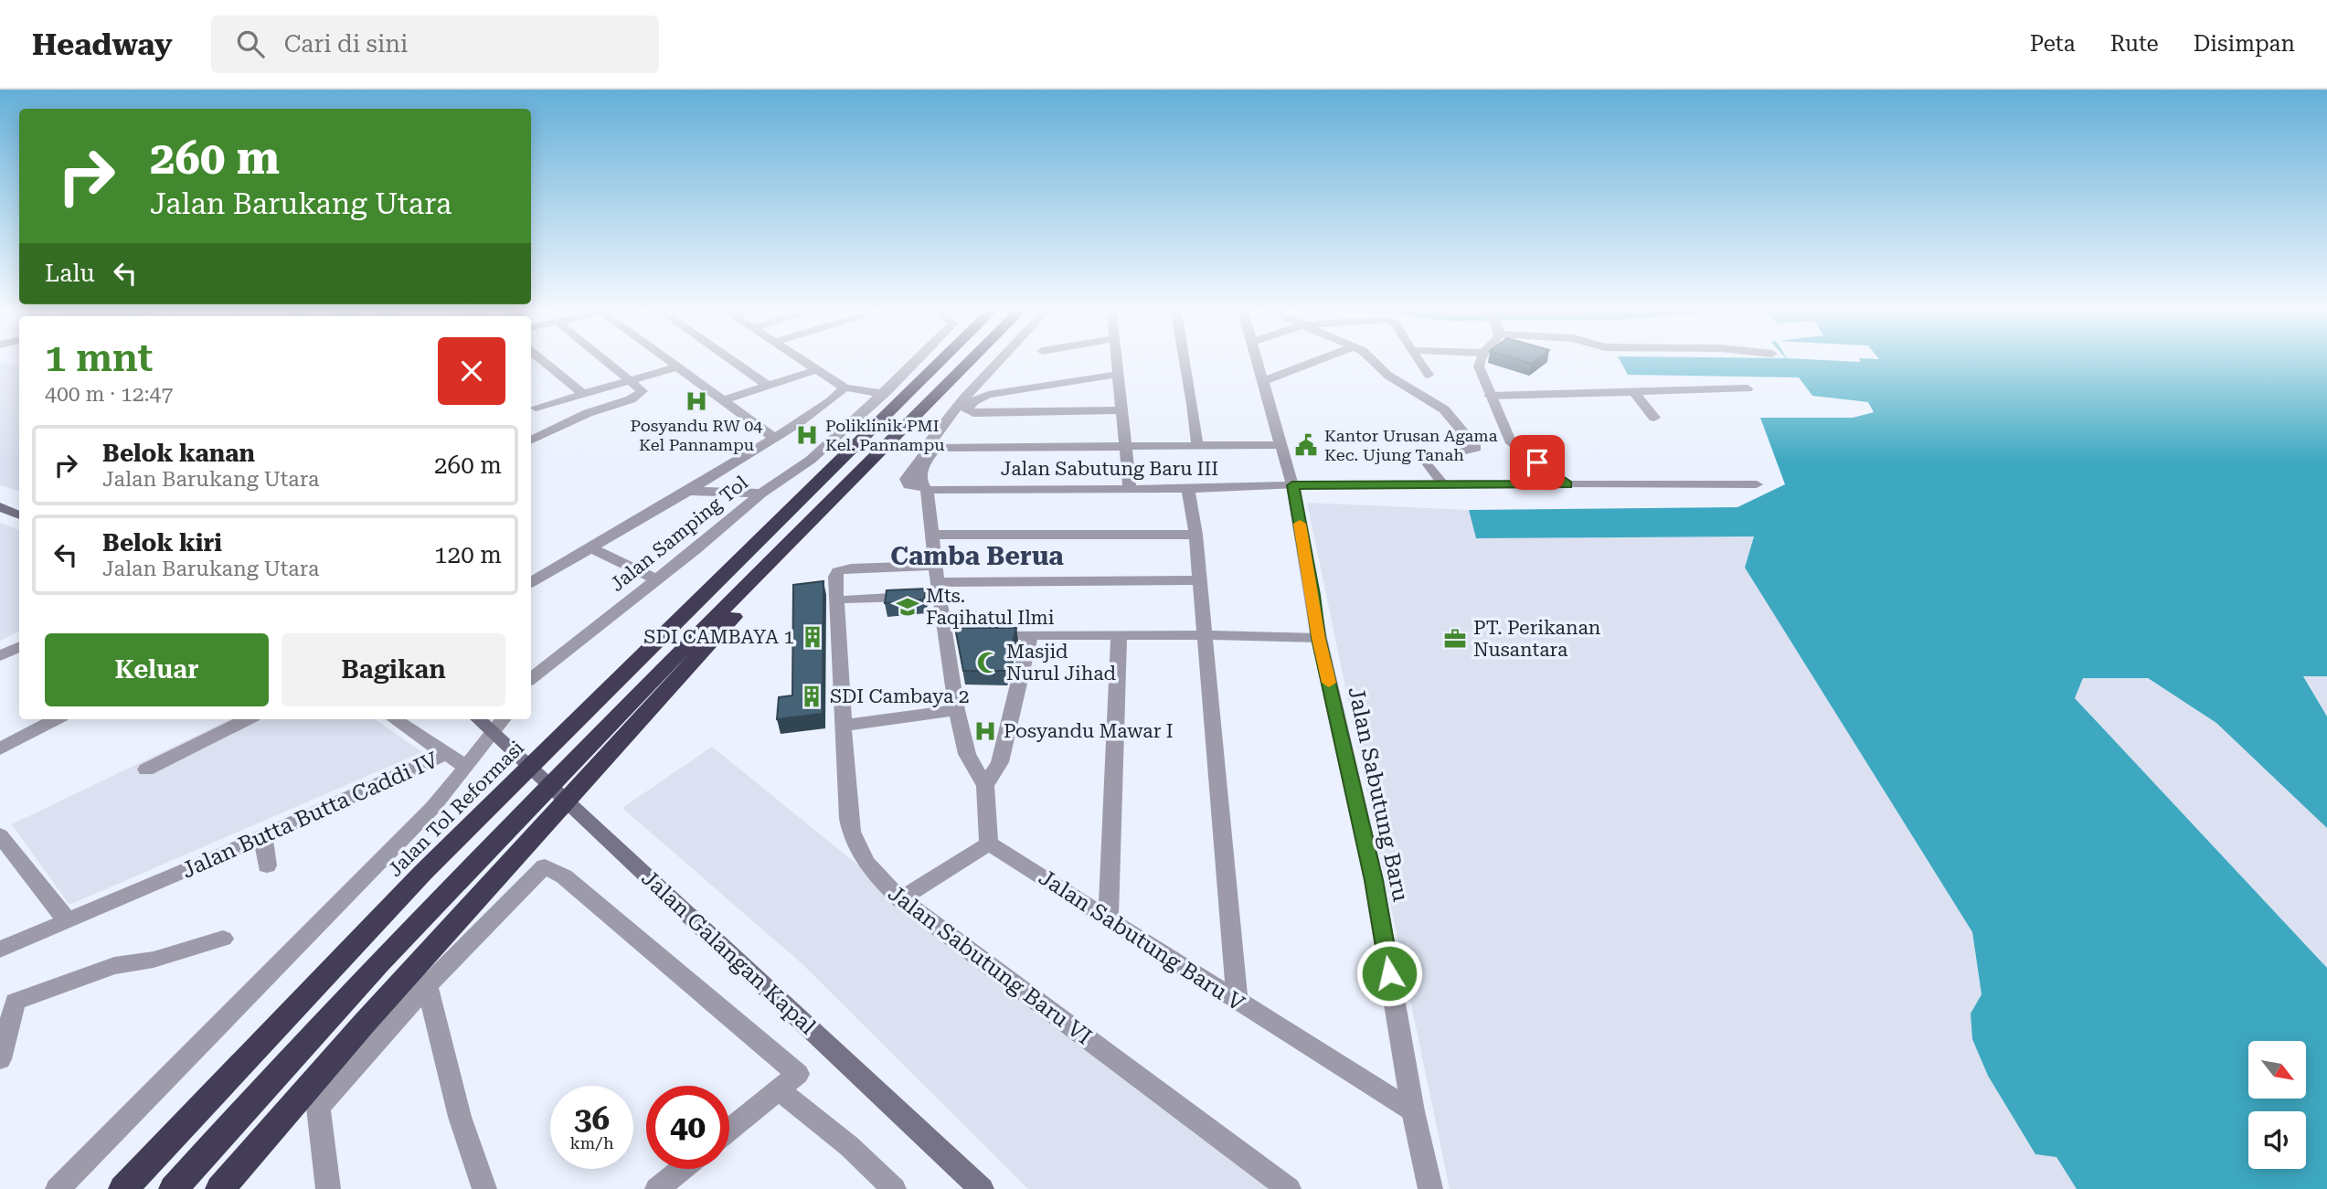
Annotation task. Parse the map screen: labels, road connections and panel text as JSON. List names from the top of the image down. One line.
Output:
{"streets":{"highway":["Jalan Tol Reformasi"],"main road":["Jalan Galangan Kapal"],"street":["Jalan Sabutung Baru III","Jalan Samping Tol","Jalan Sabutung Baru","Jalan Butta Butta Caddi IV","Jalan Sabutung Baru V","Jalan Sabutung Baru VI"]},"crossings":[["Jalan Sabutung Baru III","Jalan Sabutung Baru"],["Jalan Sabutung Baru","Jalan Sabutung Baru V"]],"districts":["Camba Berua"],"places":{"hospital":["Posyandu RW 04 Kel Pannampu","Poliklinik PMI Kel. Pannampu","Posyandu Mawar I"],"public building":["Kantor Urusan Agama Kec. Ujung Tanah"],"school or university":["Mts. Faqihatul Ilmi"],"building":["SDI CAMBAYA 1","SDI Cambaya 2"],"office":["PT. Perikanan Nusantara"],"mosque":["Masjid Nurul Jihad"]},"north":"bottom right","page":{"header":"Headway","search":"Cari di sini","nav":["Peta","Rute","Disimpan"],"turn":["260 m","Jalan Barukang Utara"],"then":"Lalu","heading":["1 mnt","400 m · 12:47"],"list":[{"name":"Belok kanan","note":"Jalan Barukang Utara","value":"260 m"},{"name":"Belok kiri","note":"Jalan Barukang Utara","value":"120 m"}],"buttons":["Keluar","Bagikan"],"speed":"36 km/h","limit":"40"}}
